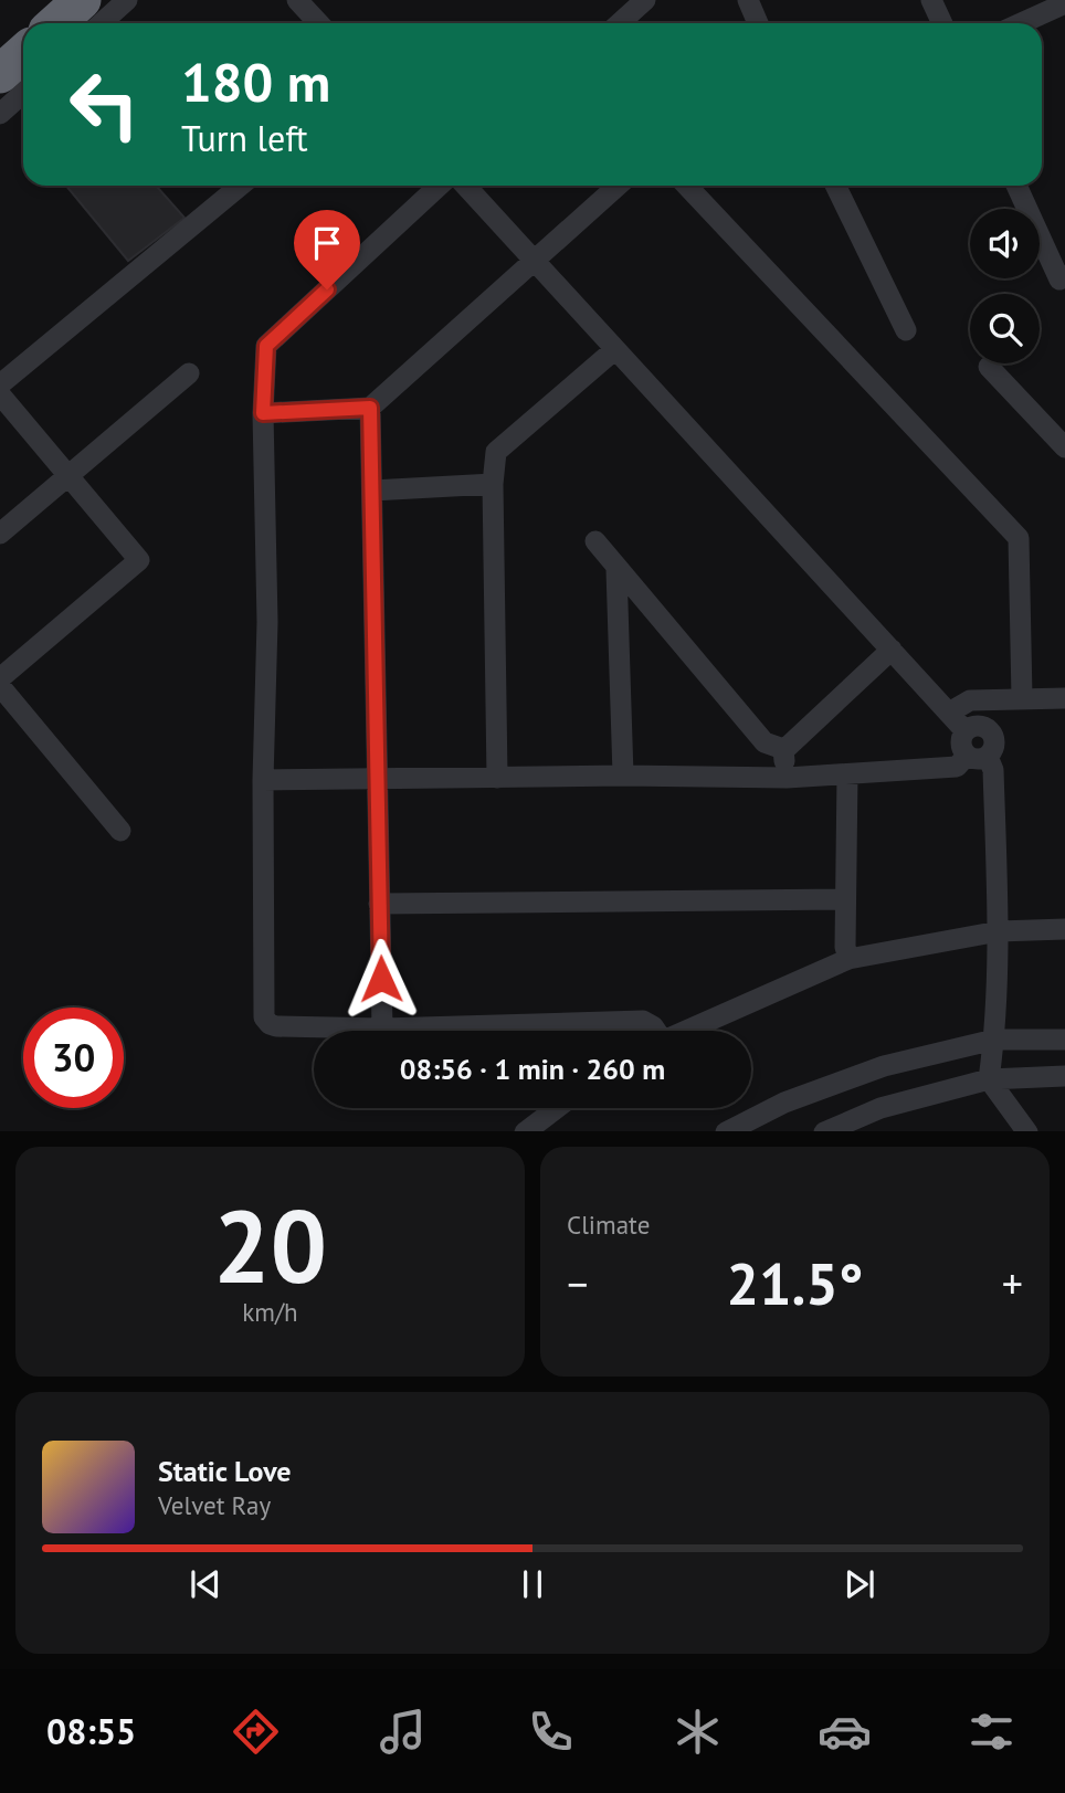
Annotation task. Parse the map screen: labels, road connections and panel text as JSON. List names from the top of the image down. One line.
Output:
{"page":{"turn":["180 m","Turn left"],"limit":"30","trip":"08:56 · 1 min · 260 m","tile":[["20","km/h"],"Climate"],"heat":["−","21.5°","+"],"song":["Static Love","Velvet Ray"],"tabs":"08:55"}}
